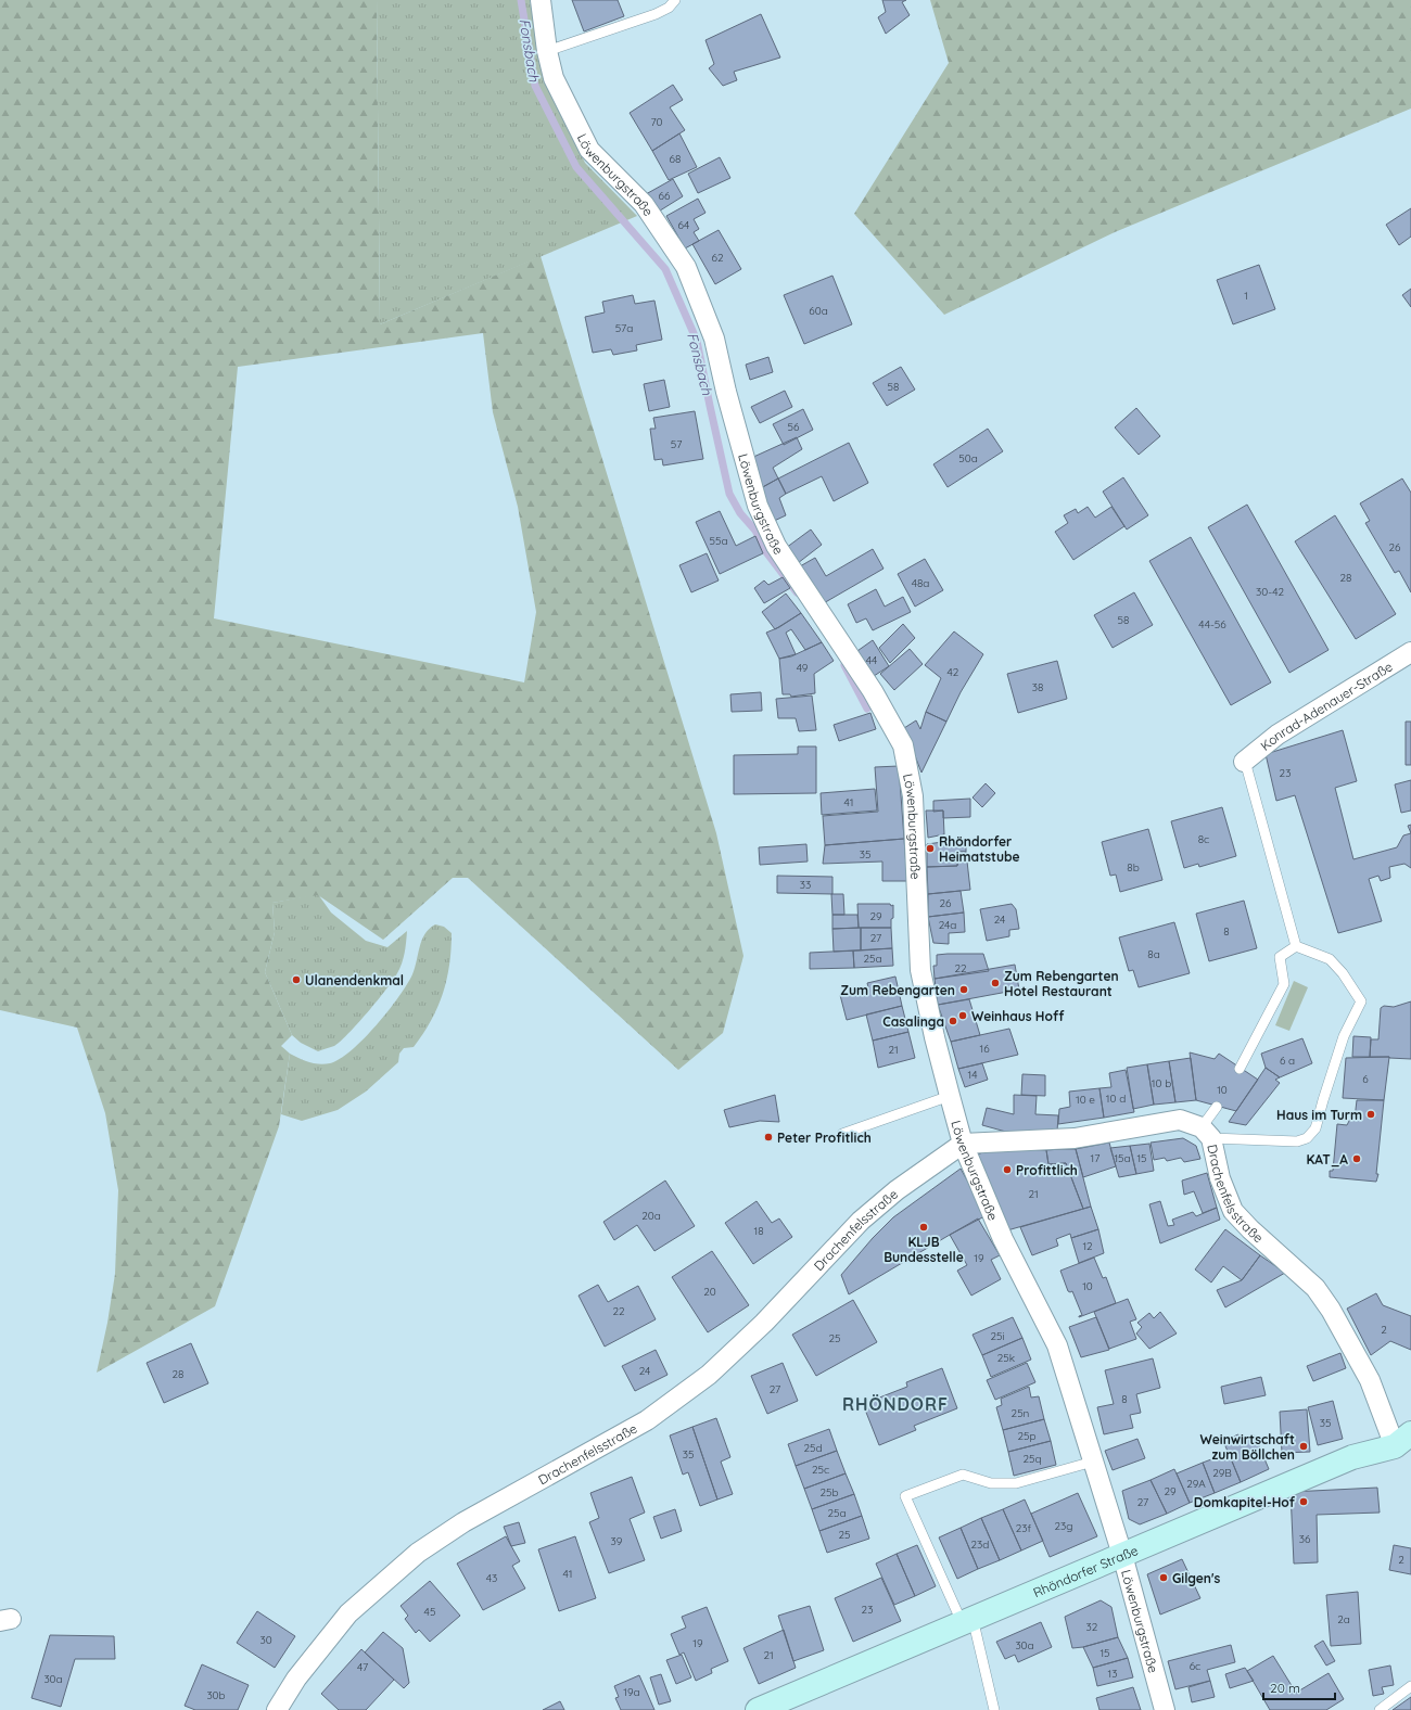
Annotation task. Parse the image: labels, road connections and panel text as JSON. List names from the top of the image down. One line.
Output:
{"streets":{"main road":["Rhöndorfer Straße"],"street":["Löwenburgstraße","Konrad-Adenauer-Straße","Drachenfelsstraße"]},"crossings":[["Löwenburgstraße","Drachenfelsstraße"],["Löwenburgstraße","Rhöndorfer Straße"],["Drachenfelsstraße","Rhöndorfer Straße"]],"districts":["RHÖNDORF"],"water":["Fonsbach"],"places":["Rhöndorfer Heimatstube","Ulanendenkmal","Zum Rebengarten Hotel Restaurant","Zum Rebengarten","Weinhaus Hoff","Casalinga","Haus im Turm","Peter Profitlich","KAT_A","Profittlich","KLJB Bundesstelle","Weinwirtschaft zum Böllchen","Domkapitel-Hof","Gilgen's"],"house_numbers":["70","68","66","64","62","1","60a","57a","58","56","57","50a","55a","26","28","48a","30-42","58","44-56","44","49","42","38","23","41","8c","35","8b","33","26","29","24","24a","8","27","8a","25a","22","16","21","6 a","14","6","10 b","10","10 d","10 e","17","15a","15","21","20a","18","12","19","10","20","22","2","25i","25","25k","24","28","27","8","25n","35","25p","25d","35","25q","25c","29B","29A","29","25b","27","25a","23g","23f","25","36","39","23d","2","41","43","23","45","2a","32","30","19","30a","15","21","6c","47","13","30a","19a","30b"],"scale_bar":"20 m"}
